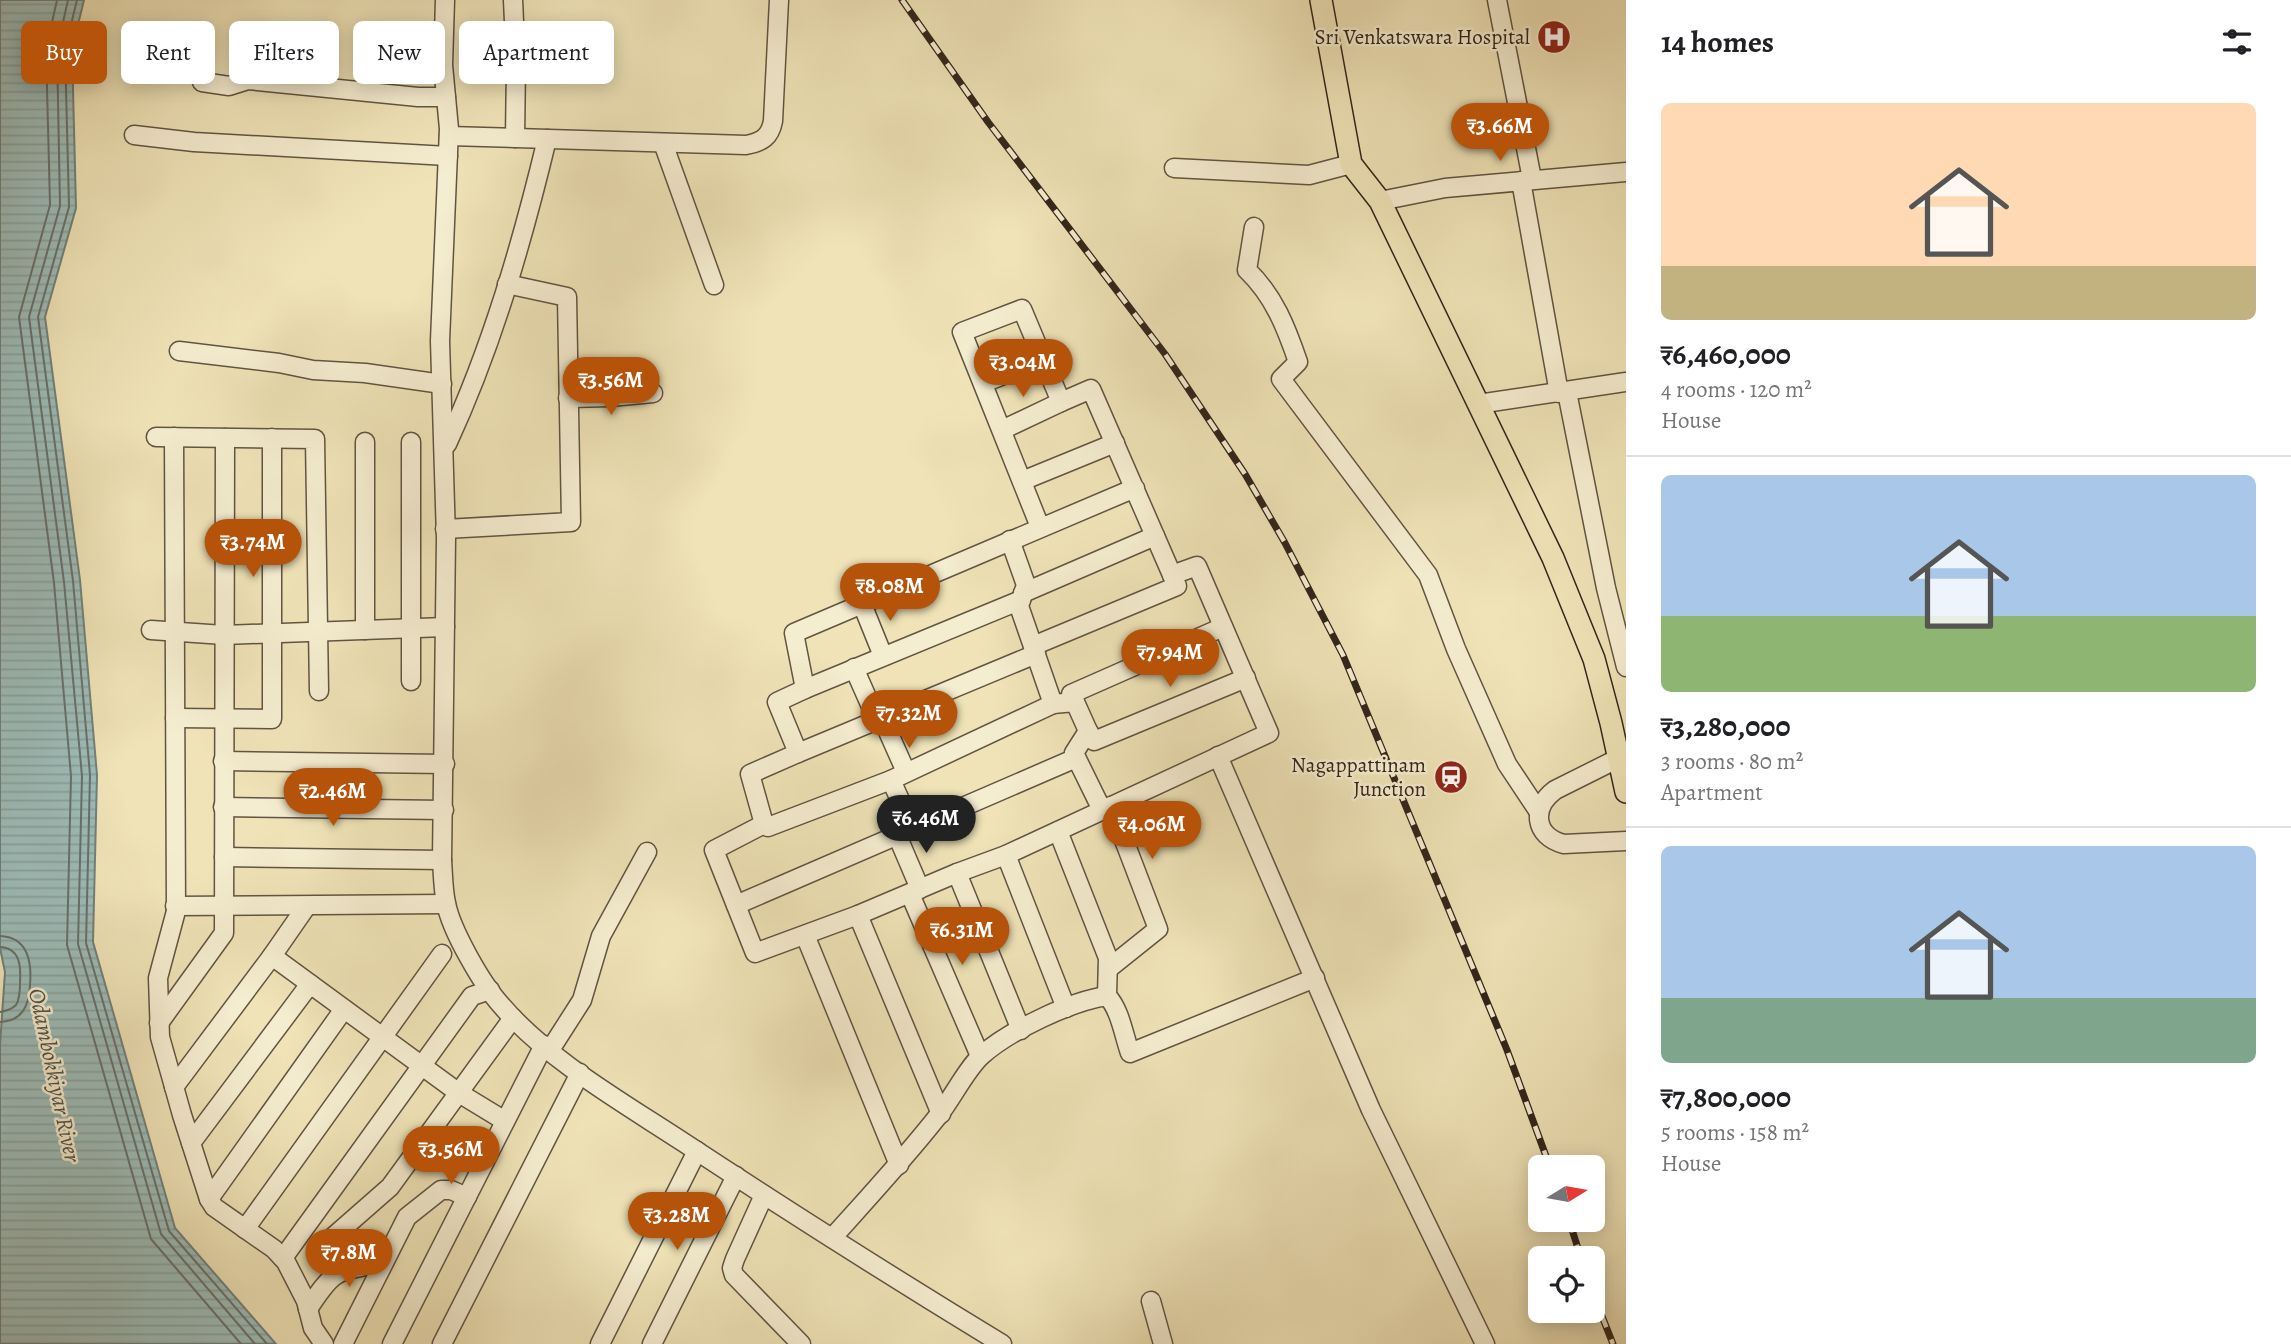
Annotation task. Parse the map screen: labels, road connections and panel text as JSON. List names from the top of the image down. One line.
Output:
{"water":["Odambokkiyar River"],"places":{"hospital":["Sri Venkatswara Hospital"],"station":["Nagappattinam Junction"]},"north":"right","page":{"heading":"14 homes","chip":["Buy","Rent","Filters","New","Apartment"],"list":[{"name":"₹6,460,000","note":"4 rooms · 120 m² · House"},{"name":"₹3,280,000","note":"3 rooms · 80 m² · Apartment"},{"name":"₹7,800,000","note":"5 rooms · 158 m² · House"}],"price":["₹3.66M","₹3.04M","₹3.56M","₹3.74M","₹8.08M","₹7.94M","₹7.32M","₹2.46M","₹6.46M","₹4.06M","₹6.31M","₹3.56M","₹3.28M","₹7.8M"]}}
